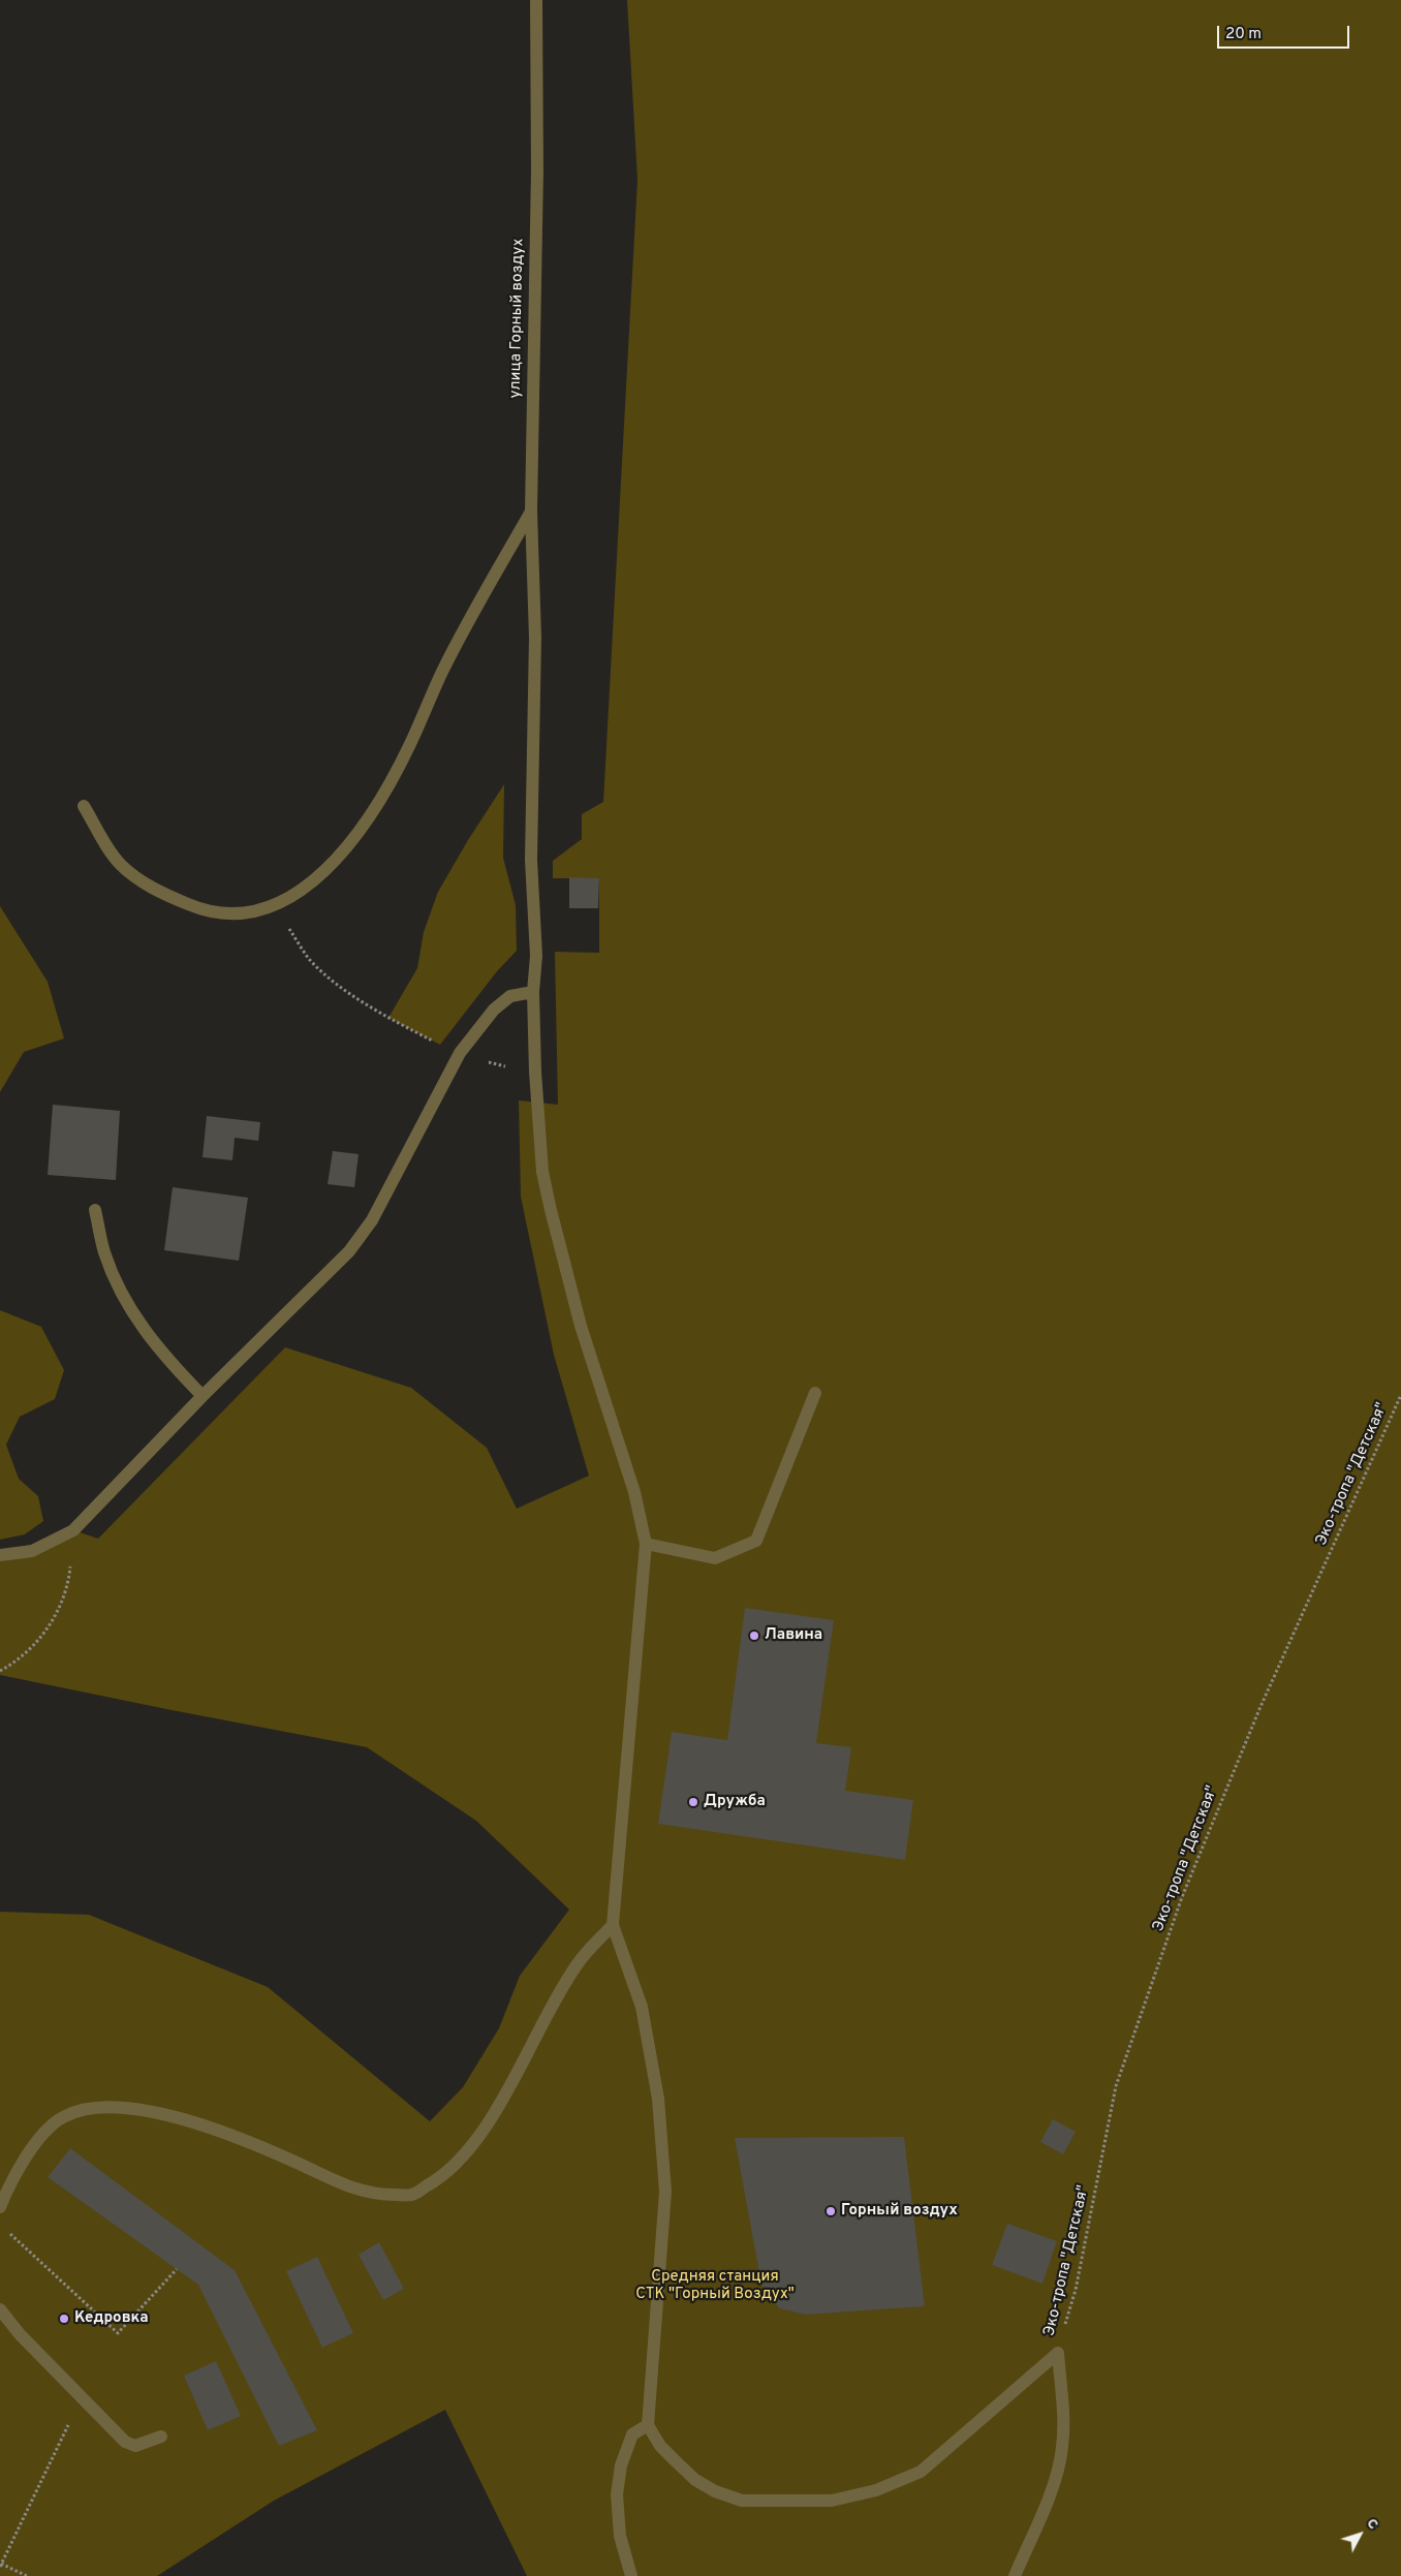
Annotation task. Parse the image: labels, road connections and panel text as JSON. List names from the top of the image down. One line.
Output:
{"streets":{"street":["улица Горный воздух"],"path":["Эко-тропа \"Детская\""]},"parks":["Средняя станция СТК \"Горный Воздух\""],"places":["Лавина","Дружба","Горный воздух","Кедровка"],"scale_bar":"20 m","north":"top right"}
